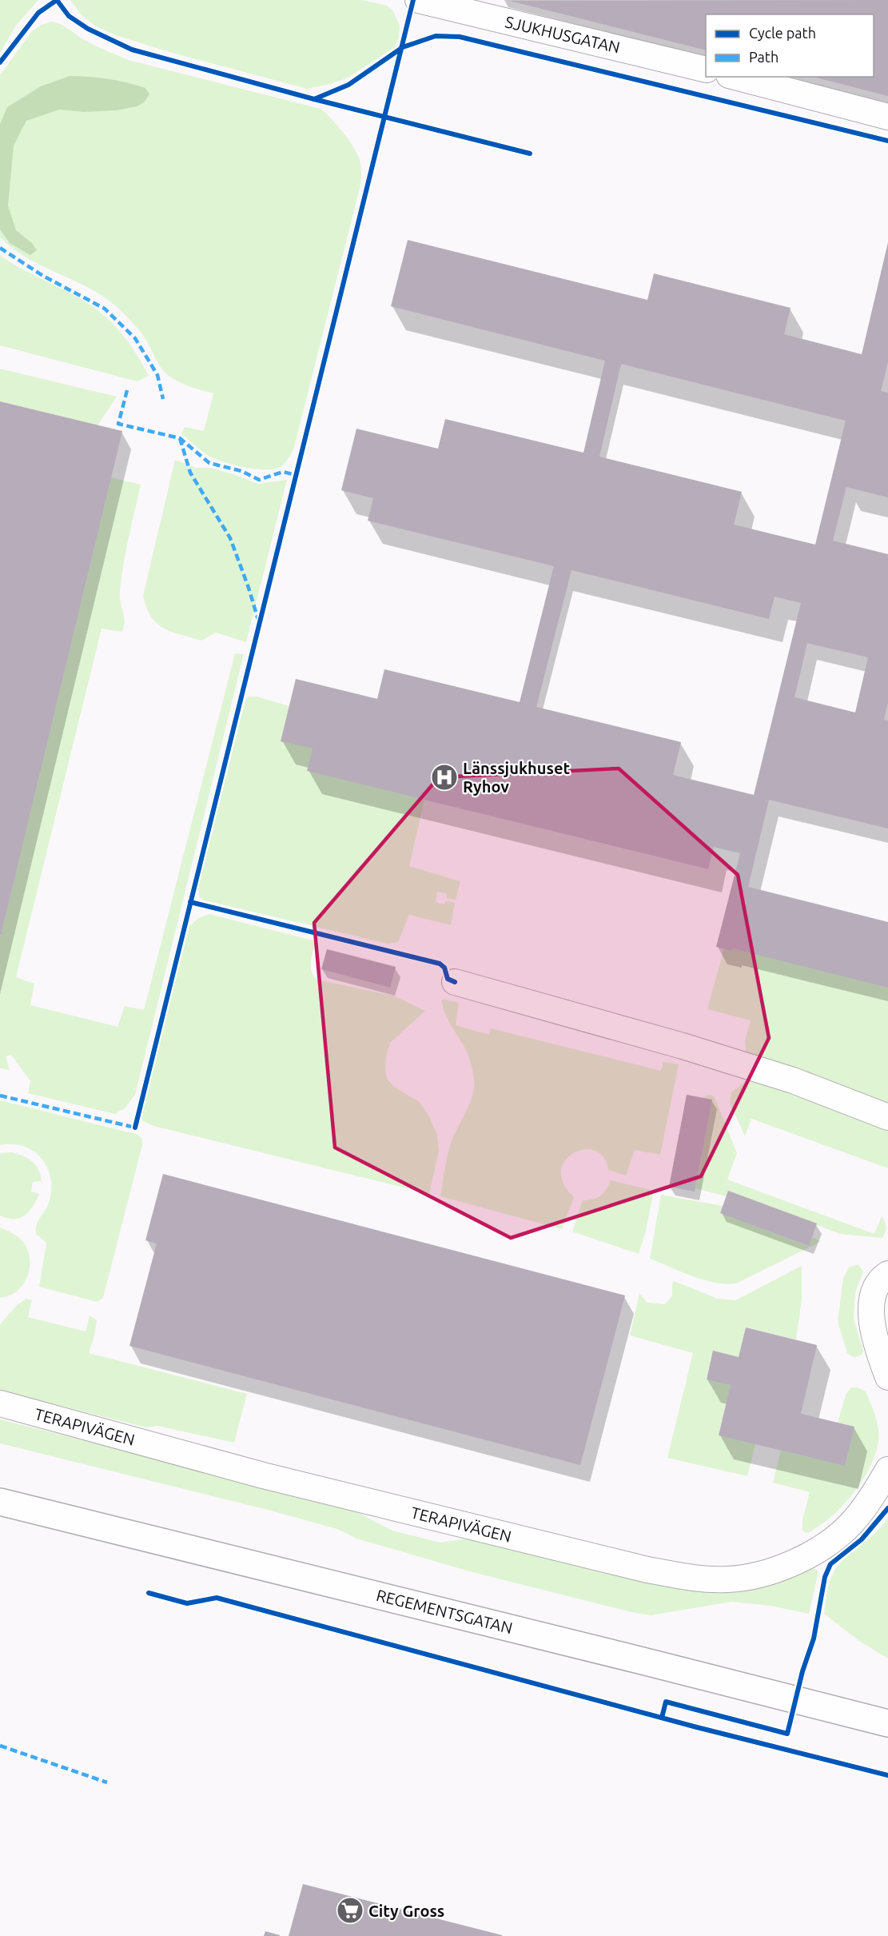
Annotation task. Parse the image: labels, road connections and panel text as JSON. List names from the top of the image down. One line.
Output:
{"streets":{"street":["SJUKHUSGATAN","TERAPIVÄGEN","REGEMENTSGATAN"]},"places":{"hospital":["Länssjukhuset Ryhov"],"supermarket":["City Gross"]},"legend":["Cycle path","Path"]}
